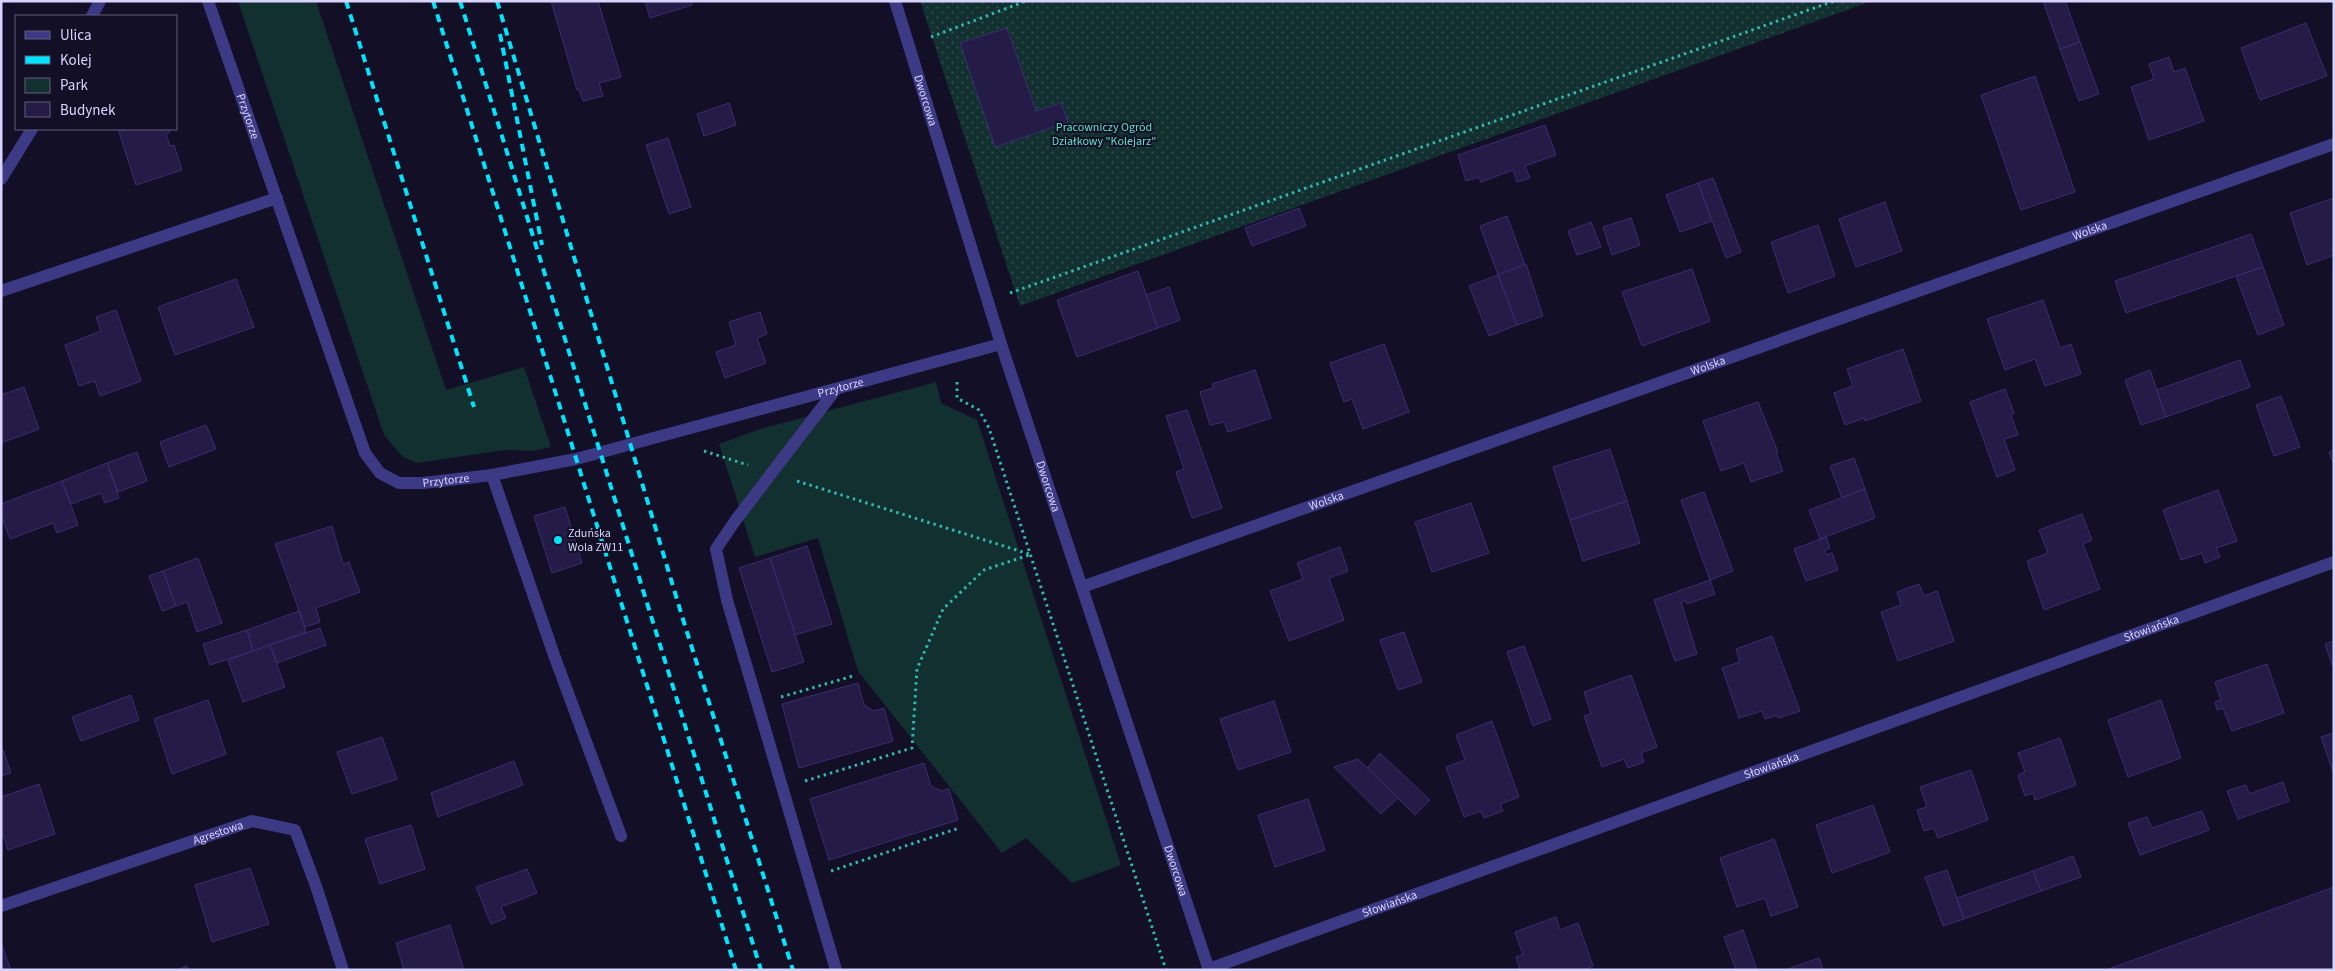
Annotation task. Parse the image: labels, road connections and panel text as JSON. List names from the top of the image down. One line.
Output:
{"streets":{"street":["Dworcowa","Przytorze","Wolska","Słowiańska","Agrestowa"]},"crossings":[["Dworcowa","Przytorze"],["Dworcowa","Wolska"],["Dworcowa","Słowiańska"]],"parks":["Pracowniczy Ogród Działkowy \"Kolejarz\""],"places":["Zduńska Wola ZW11"],"legend":["Ulica","Kolej","Park","Budynek"]}
